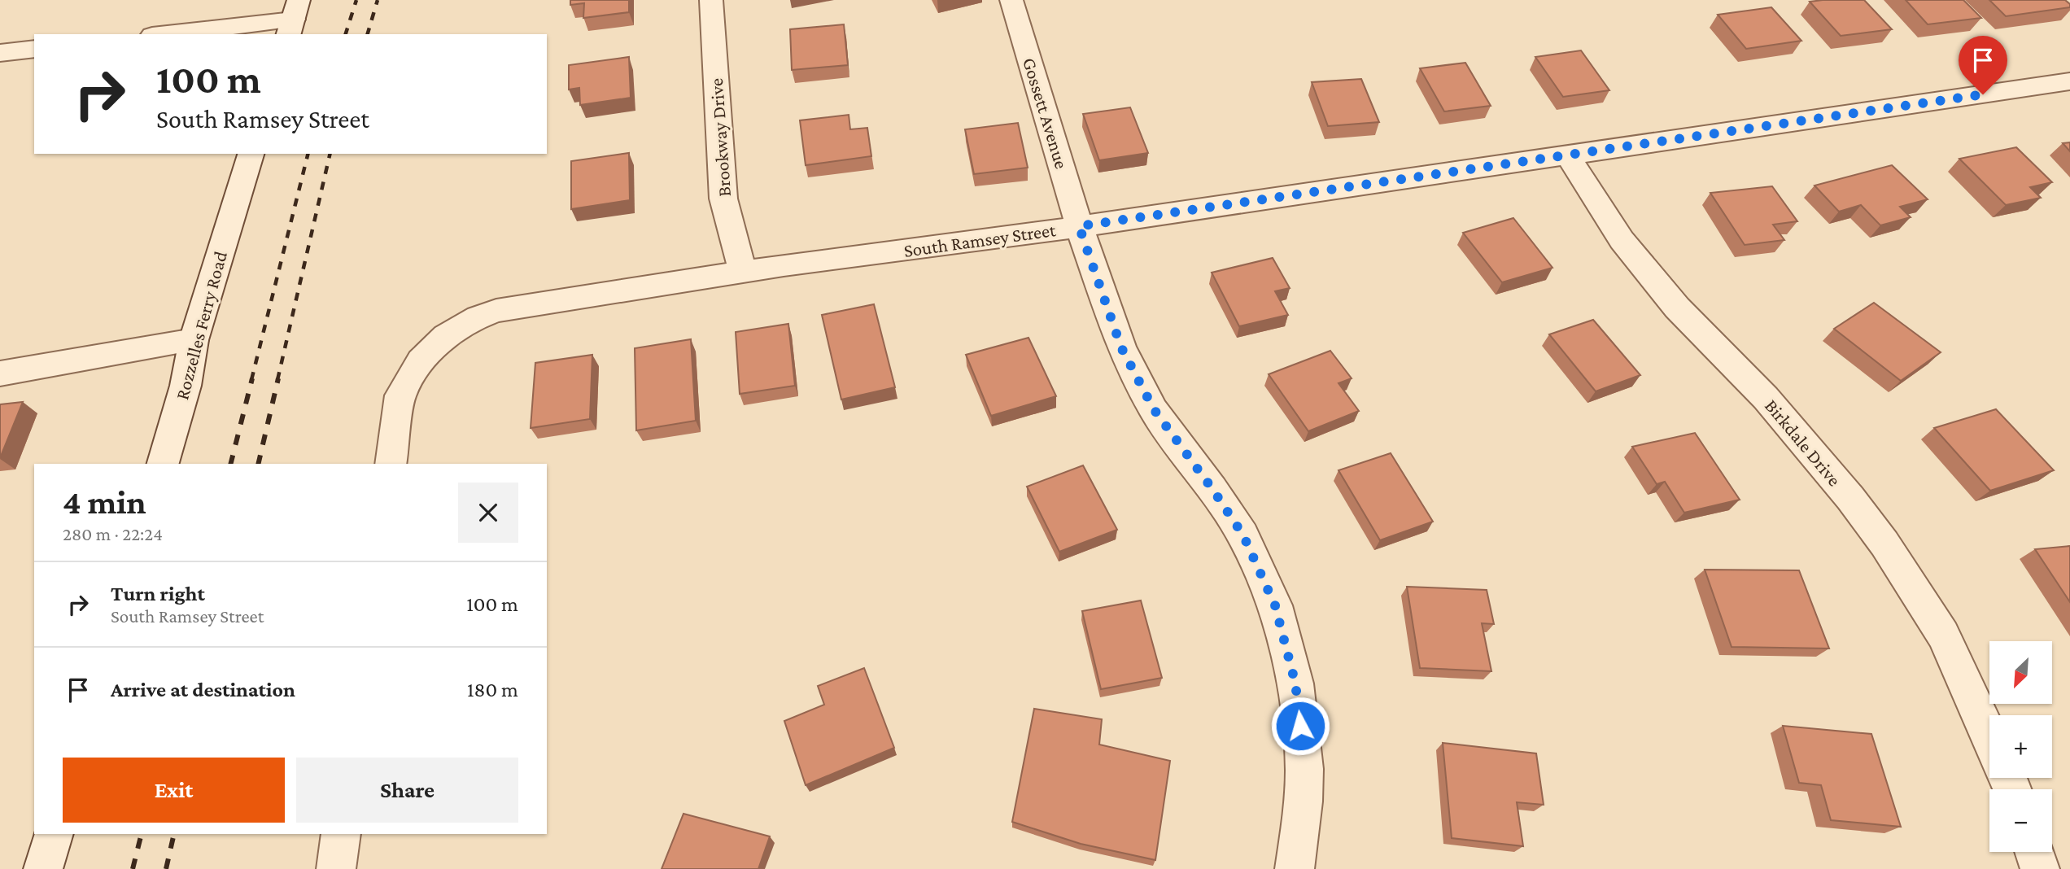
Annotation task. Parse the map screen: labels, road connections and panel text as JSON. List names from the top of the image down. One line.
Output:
{"streets":{"street":["Gossett Avenue","Brookway Drive","South Ramsey Street","Rozzelles Ferry Road","Birkdale Drive"]},"crossings":[["Gossett Avenue","South Ramsey Street"],["Brookway Drive","South Ramsey Street"],["South Ramsey Street","Birkdale Drive"]],"north":"bottom left","page":{"turn":["100 m","South Ramsey Street"],"heading":["4 min","280 m · 22:24"],"list":[{"name":"Turn right","note":"South Ramsey Street","value":"100 m"},{"name":"Arrive at destination","value":"180 m"}],"map_buttons":["+","−"],"buttons":["Exit","Share"]}}
